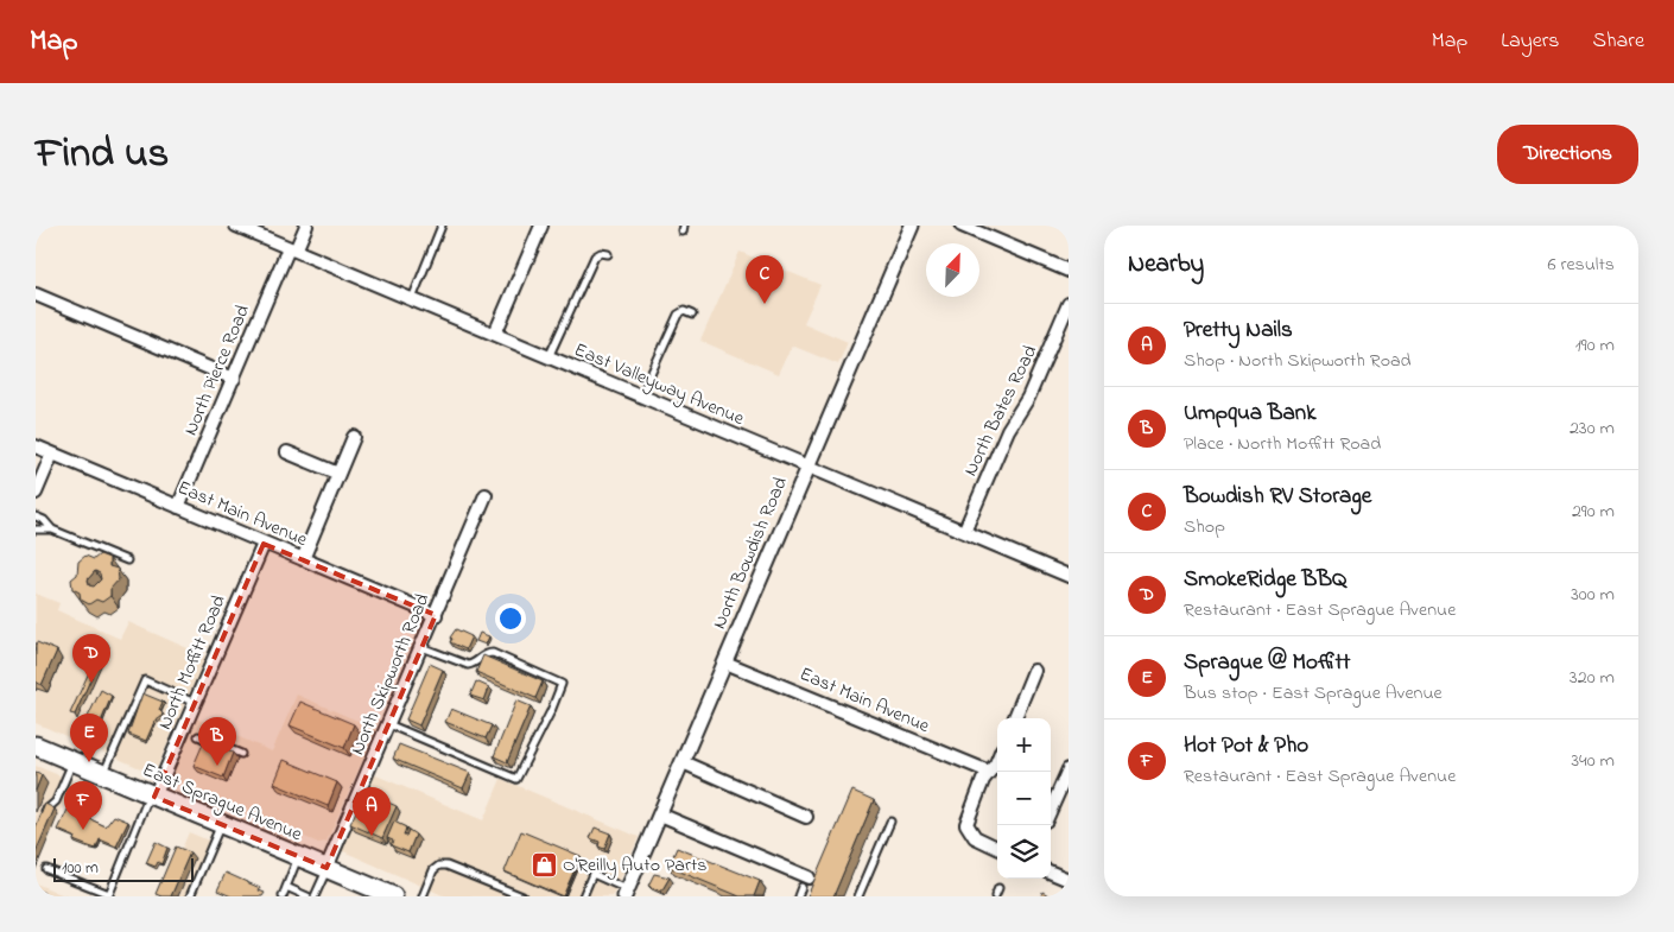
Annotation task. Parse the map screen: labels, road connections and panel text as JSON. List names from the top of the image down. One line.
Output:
{"streets":{"main road":["East Sprague Avenue"],"street":["North Pierce Road","East Valleyway Avenue","North Bates Road","East Main Avenue","North Bowdish Road","North Moffitt Road","North Skipworth Road"]},"crossings":[["North Pierce Road","East Valleyway Avenue"],["North Pierce Road","East Main Avenue"],["East Valleyway Avenue","North Bates Road"],["East Valleyway Avenue","North Bowdish Road"],["East Main Avenue","North Bowdish Road"],["East Main Avenue","North Moffitt Road"],["East Main Avenue","North Skipworth Road"],["North Moffitt Road","East Sprague Avenue"],["North Skipworth Road","East Sprague Avenue"]],"places":{"shop":["O'Reilly Auto Parts"]},"scale_bar":"100 m","north":"top right","page":{"header":"Map","nav":["Map","Layers","Share"],"title":"Find us","buttons":"Directions","heading":["Nearby","6 results"],"pins":["C","D","E","B","F","A"],"list":[{"mark":"A","name":"Pretty Nails","note":"Shop · North Skipworth Road","value":"190 m"},{"mark":"B","name":"Umpqua Bank","note":"Place · North Moffitt Road","value":"230 m"},{"mark":"C","name":"Bowdish RV Storage","note":"Shop","value":"290 m"},{"mark":"D","name":"SmokeRidge BBQ","note":"Restaurant · East Sprague Avenue","value":"300 m"},{"mark":"E","name":"Sprague @ Moffitt","note":"Bus stop · East Sprague Avenue","value":"320 m"},{"mark":"F","name":"Hot Pot & Pho","note":"Restaurant · East Sprague Avenue","value":"340 m"}],"map_buttons":["+","−"],"scale":"100 m"}}
